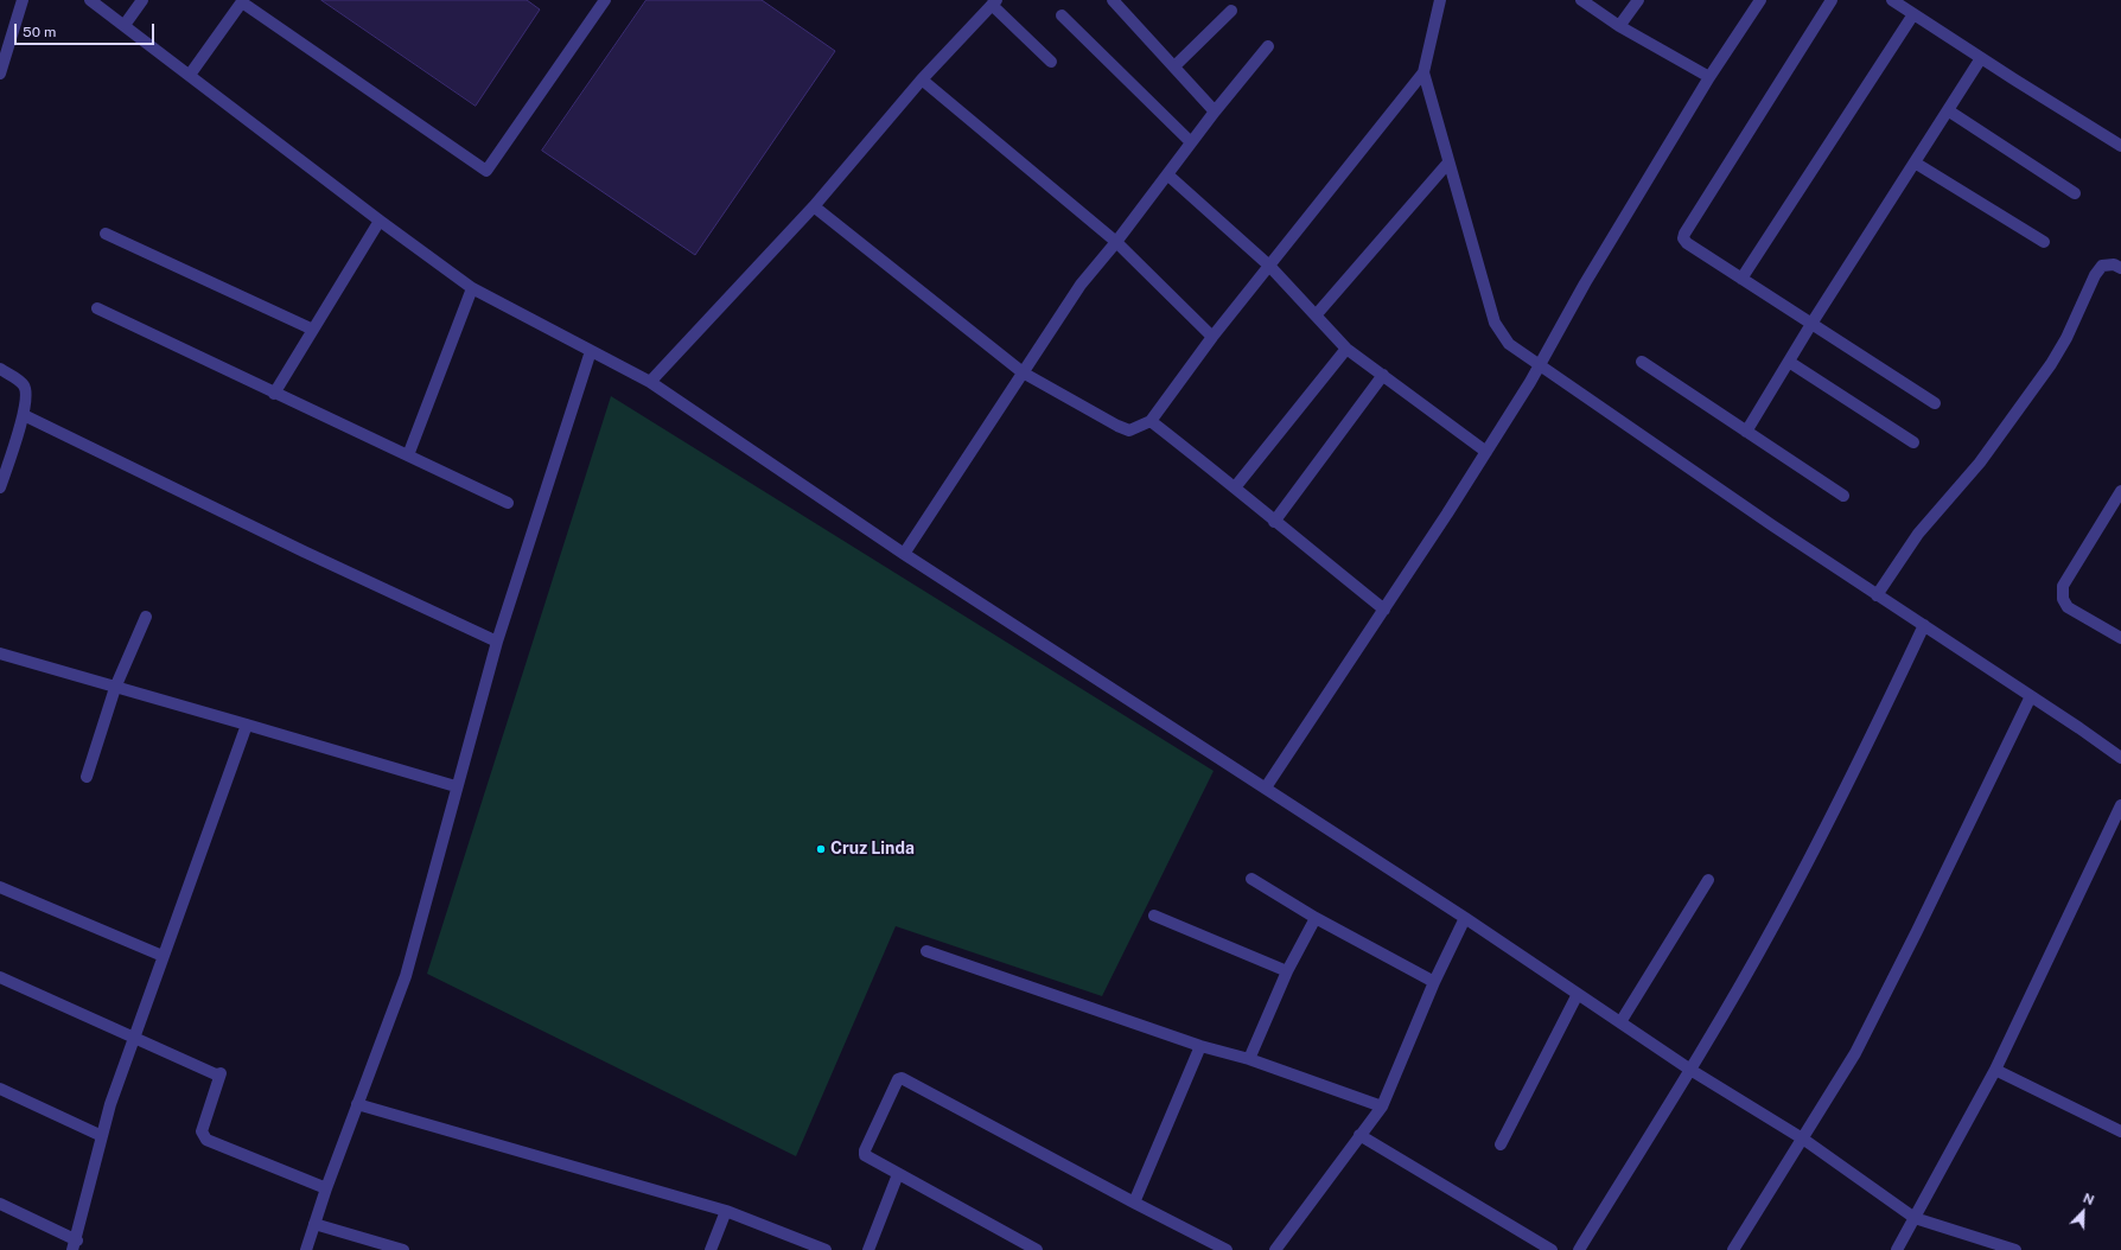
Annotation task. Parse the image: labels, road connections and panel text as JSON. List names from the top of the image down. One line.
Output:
{"places":["Cruz Linda"],"scale_bar":"50 m","north":"top right"}
